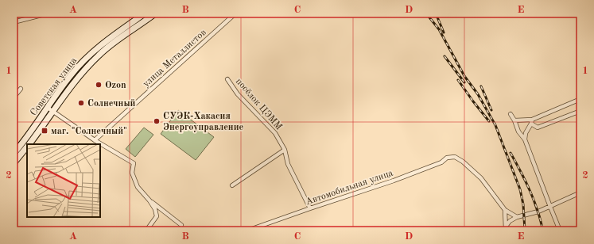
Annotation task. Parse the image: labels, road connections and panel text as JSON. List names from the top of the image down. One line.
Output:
{"streets":{"main road":["Советская улица"],"street":["улица Металлистов","посёлок ЦЭММ","Автомобильная улица"]},"crossings":[["посёлок ЦЭММ","Автомобильная улица"]],"places":{"other":["Ozon","Солнечный","СУЭК-Хакасия Энергоуправление"],"transit":["маг. \"Солнечный\""]},"grid":{"columns":["A","B","C","D","E"],"rows":["1","2"]}}
